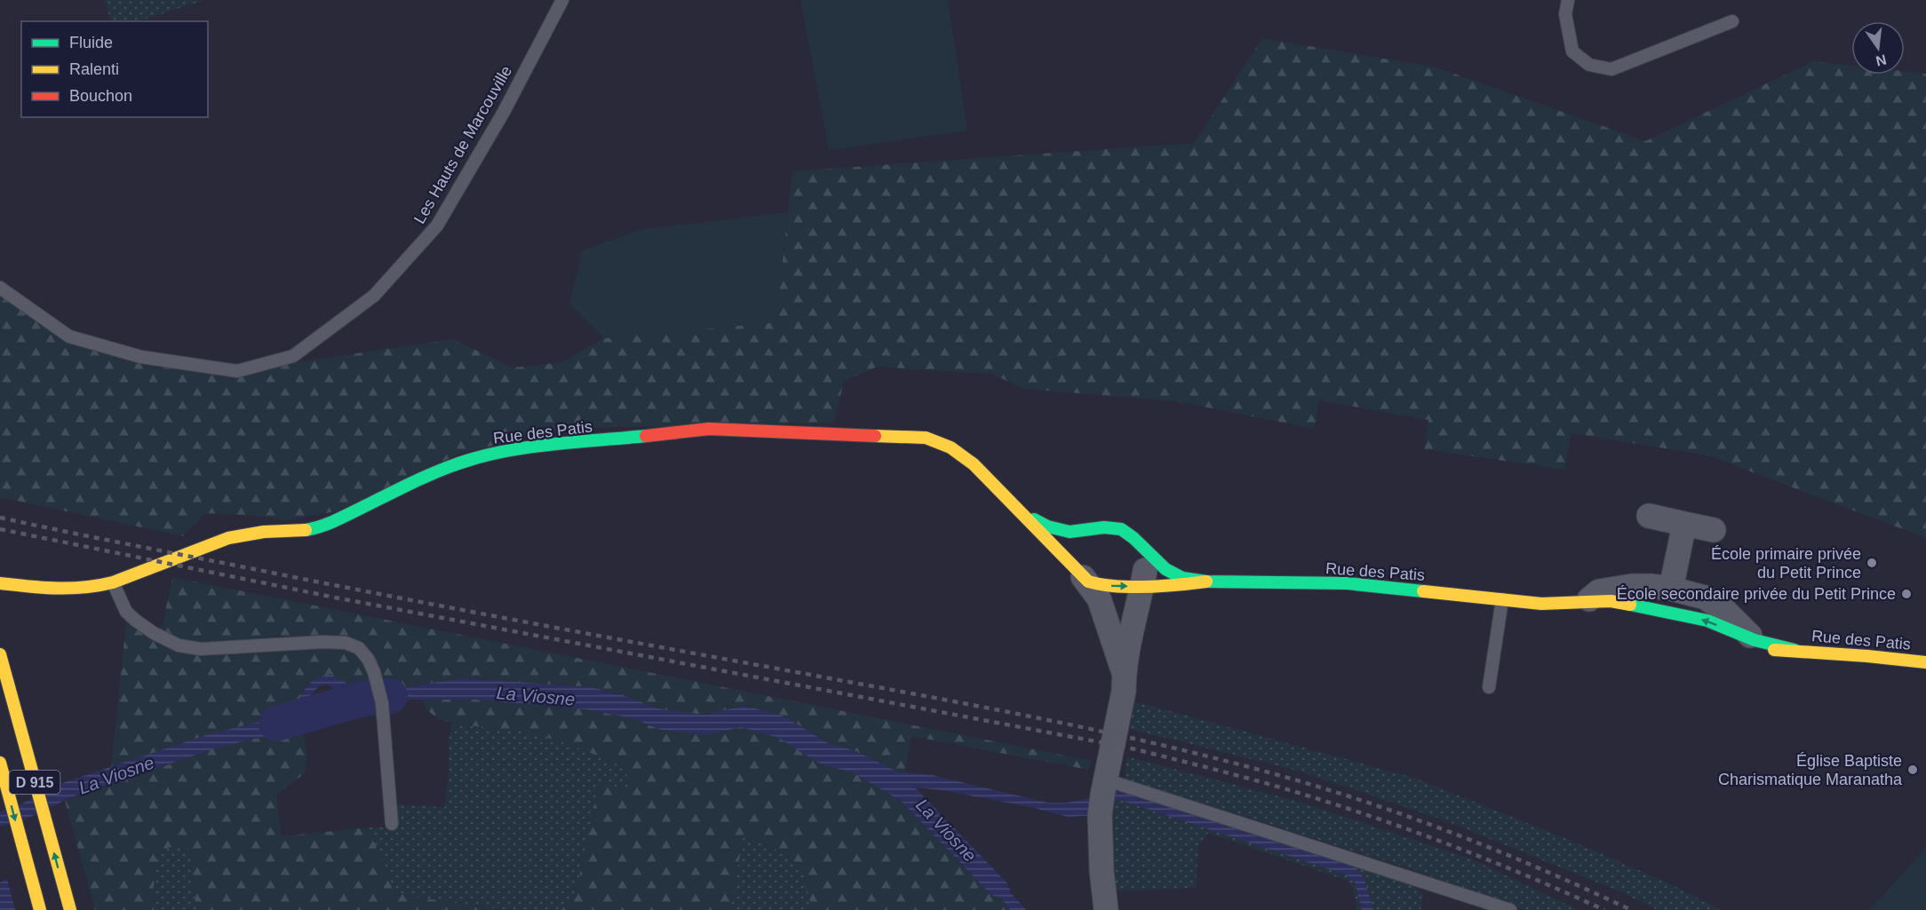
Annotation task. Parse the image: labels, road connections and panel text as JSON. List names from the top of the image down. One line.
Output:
{"streets":{"main road":["Rue des Patis","D 915"],"lane":["Les Hauts de Marcouville"]},"water":["La Viosne"],"places":["École primaire privée du Petit Prince","École secondaire privée du Petit Prince","Église Baptiste Charismatique Maranatha"],"legend":["Fluide","Ralenti","Bouchon"],"north":"bottom"}
